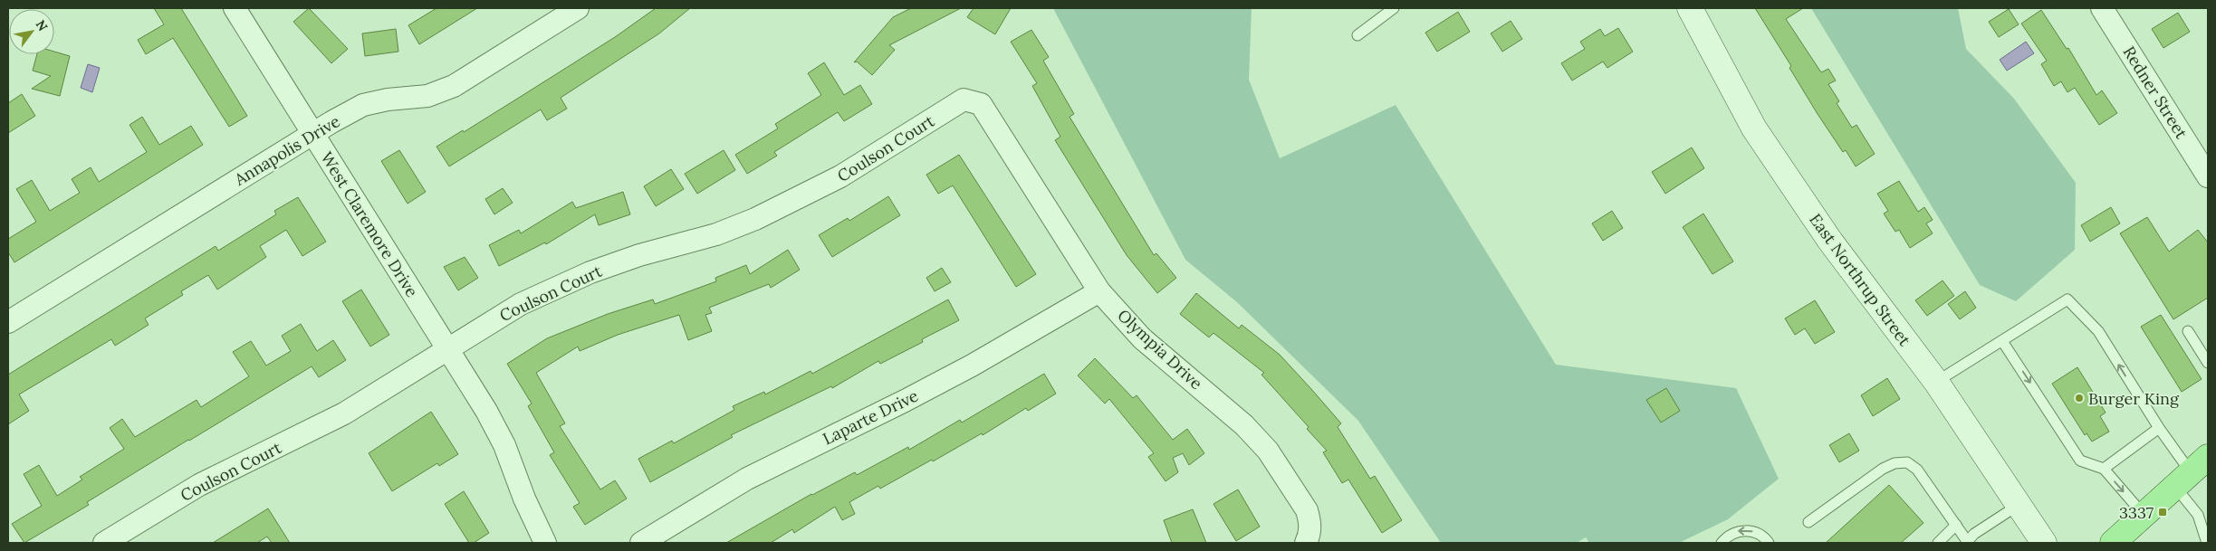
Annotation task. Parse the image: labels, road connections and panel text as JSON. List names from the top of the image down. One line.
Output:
{"streets":{"street":["Redner Street","Coulson Court","Annapolis Drive","West Claremore Drive","East Northrup Street","Olympia Drive","Laparte Drive"]},"crossings":[["Coulson Court","West Claremore Drive"],["Coulson Court","Olympia Drive"],["Annapolis Drive","West Claremore Drive"],["Olympia Drive","Laparte Drive"]],"places":{"other":["Burger King"],"transit":["3337"]},"north":"top right"}
